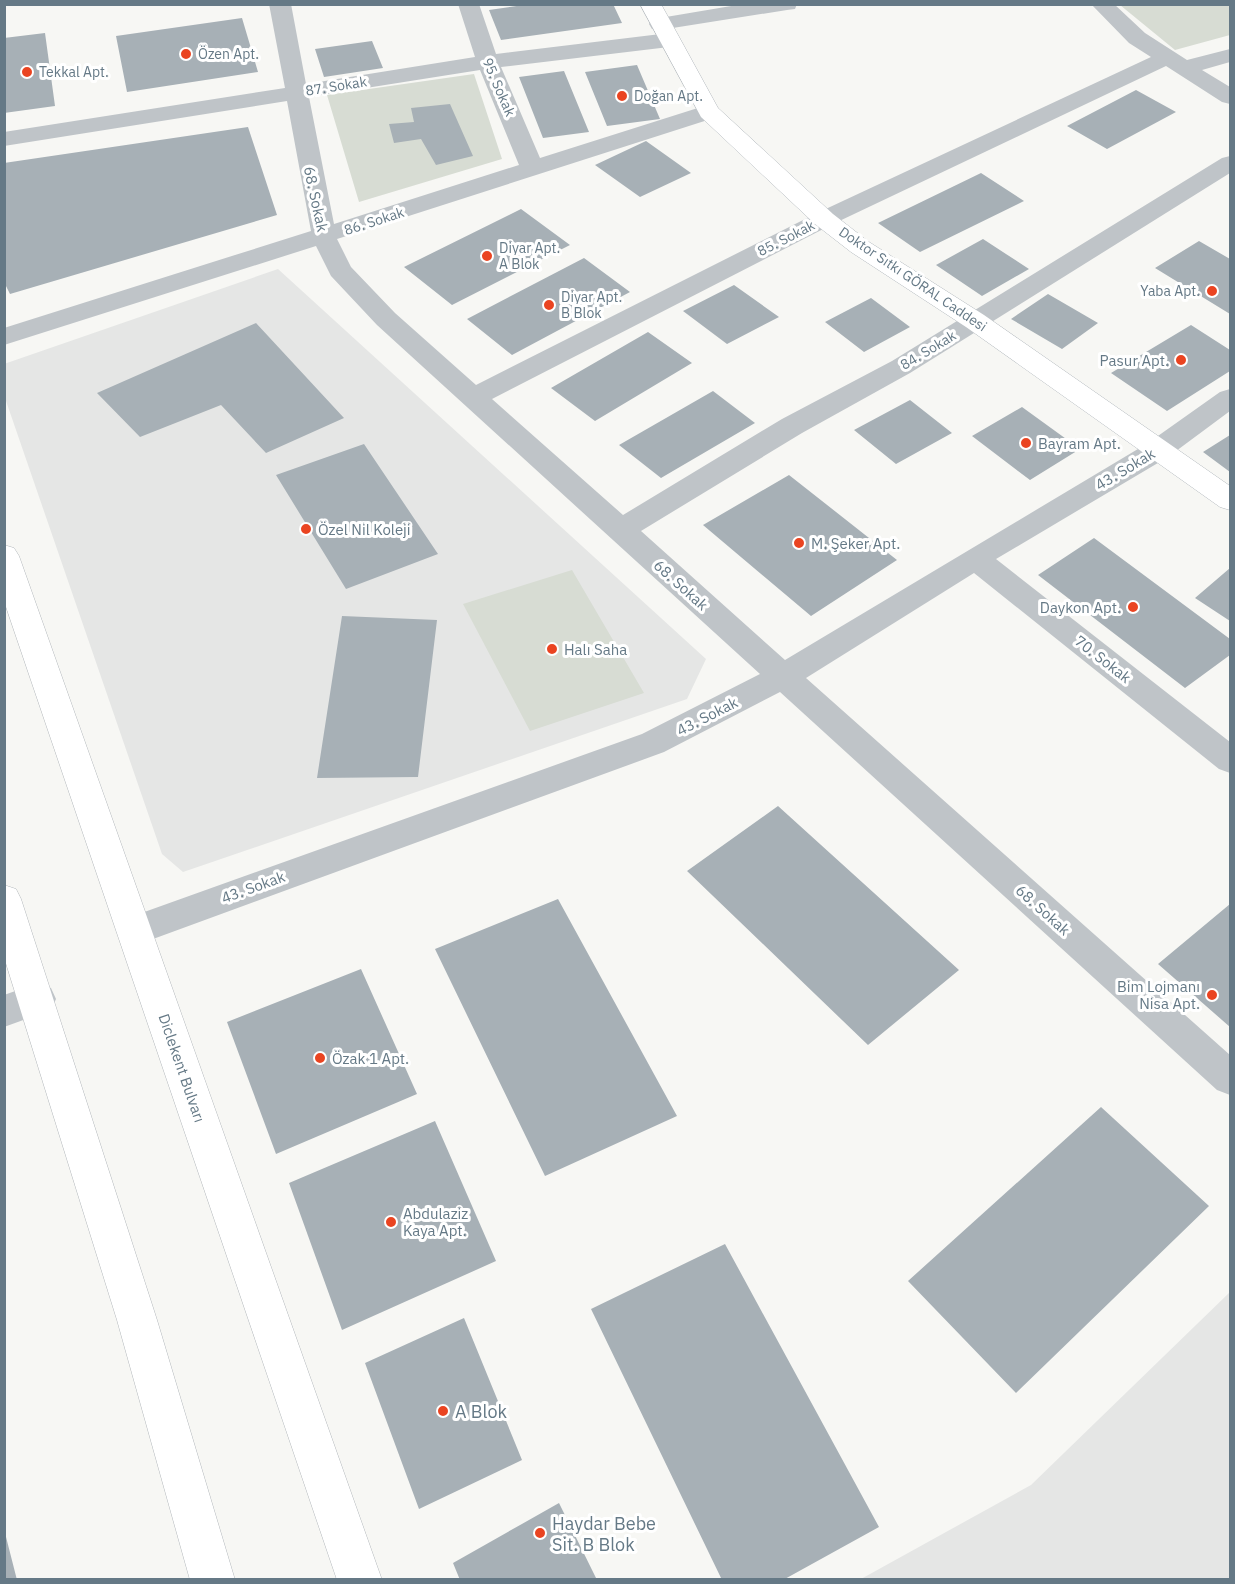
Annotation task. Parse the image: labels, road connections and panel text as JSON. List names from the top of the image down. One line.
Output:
{"streets":{"main road":["Doktor Sıtkı GÖRAL Caddesi","Diclekent Bulvarı"],"street":["87. Sokak","95. Sokak","68. Sokak","86. Sokak","85. Sokak","84. Sokak","43. Sokak","70. Sokak"]},"crossings":[["87. Sokak","95. Sokak"],["87. Sokak","68. Sokak"],["87. Sokak","Doktor Sıtkı GÖRAL Caddesi"],["95. Sokak","86. Sokak"],["68. Sokak","86. Sokak"],["68. Sokak","85. Sokak"],["68. Sokak","84. Sokak"],["68. Sokak","43. Sokak"],["86. Sokak","Doktor Sıtkı GÖRAL Caddesi"],["85. Sokak","Doktor Sıtkı GÖRAL Caddesi"],["Doktor Sıtkı GÖRAL Caddesi","84. Sokak"],["Doktor Sıtkı GÖRAL Caddesi","43. Sokak"],["43. Sokak","70. Sokak"],["43. Sokak","Diclekent Bulvarı"]],"places":["Özen Apt.","Tekkal Apt.","Doğan Apt.","Diyar Apt. A Blok","Yaba Apt.","Diyar Apt. B Blok","Pasur Apt.","Bayram Apt.","Özel Nil Koleji","M. Şeker Apt.","Daykon Apt.","Halı Saha","Bim Lojmanı Nisa Apt.","Özak 1 Apt.","Abdulaziz Kaya Apt.","A Blok","Haydar Bebe Sit. B Blok"]}
